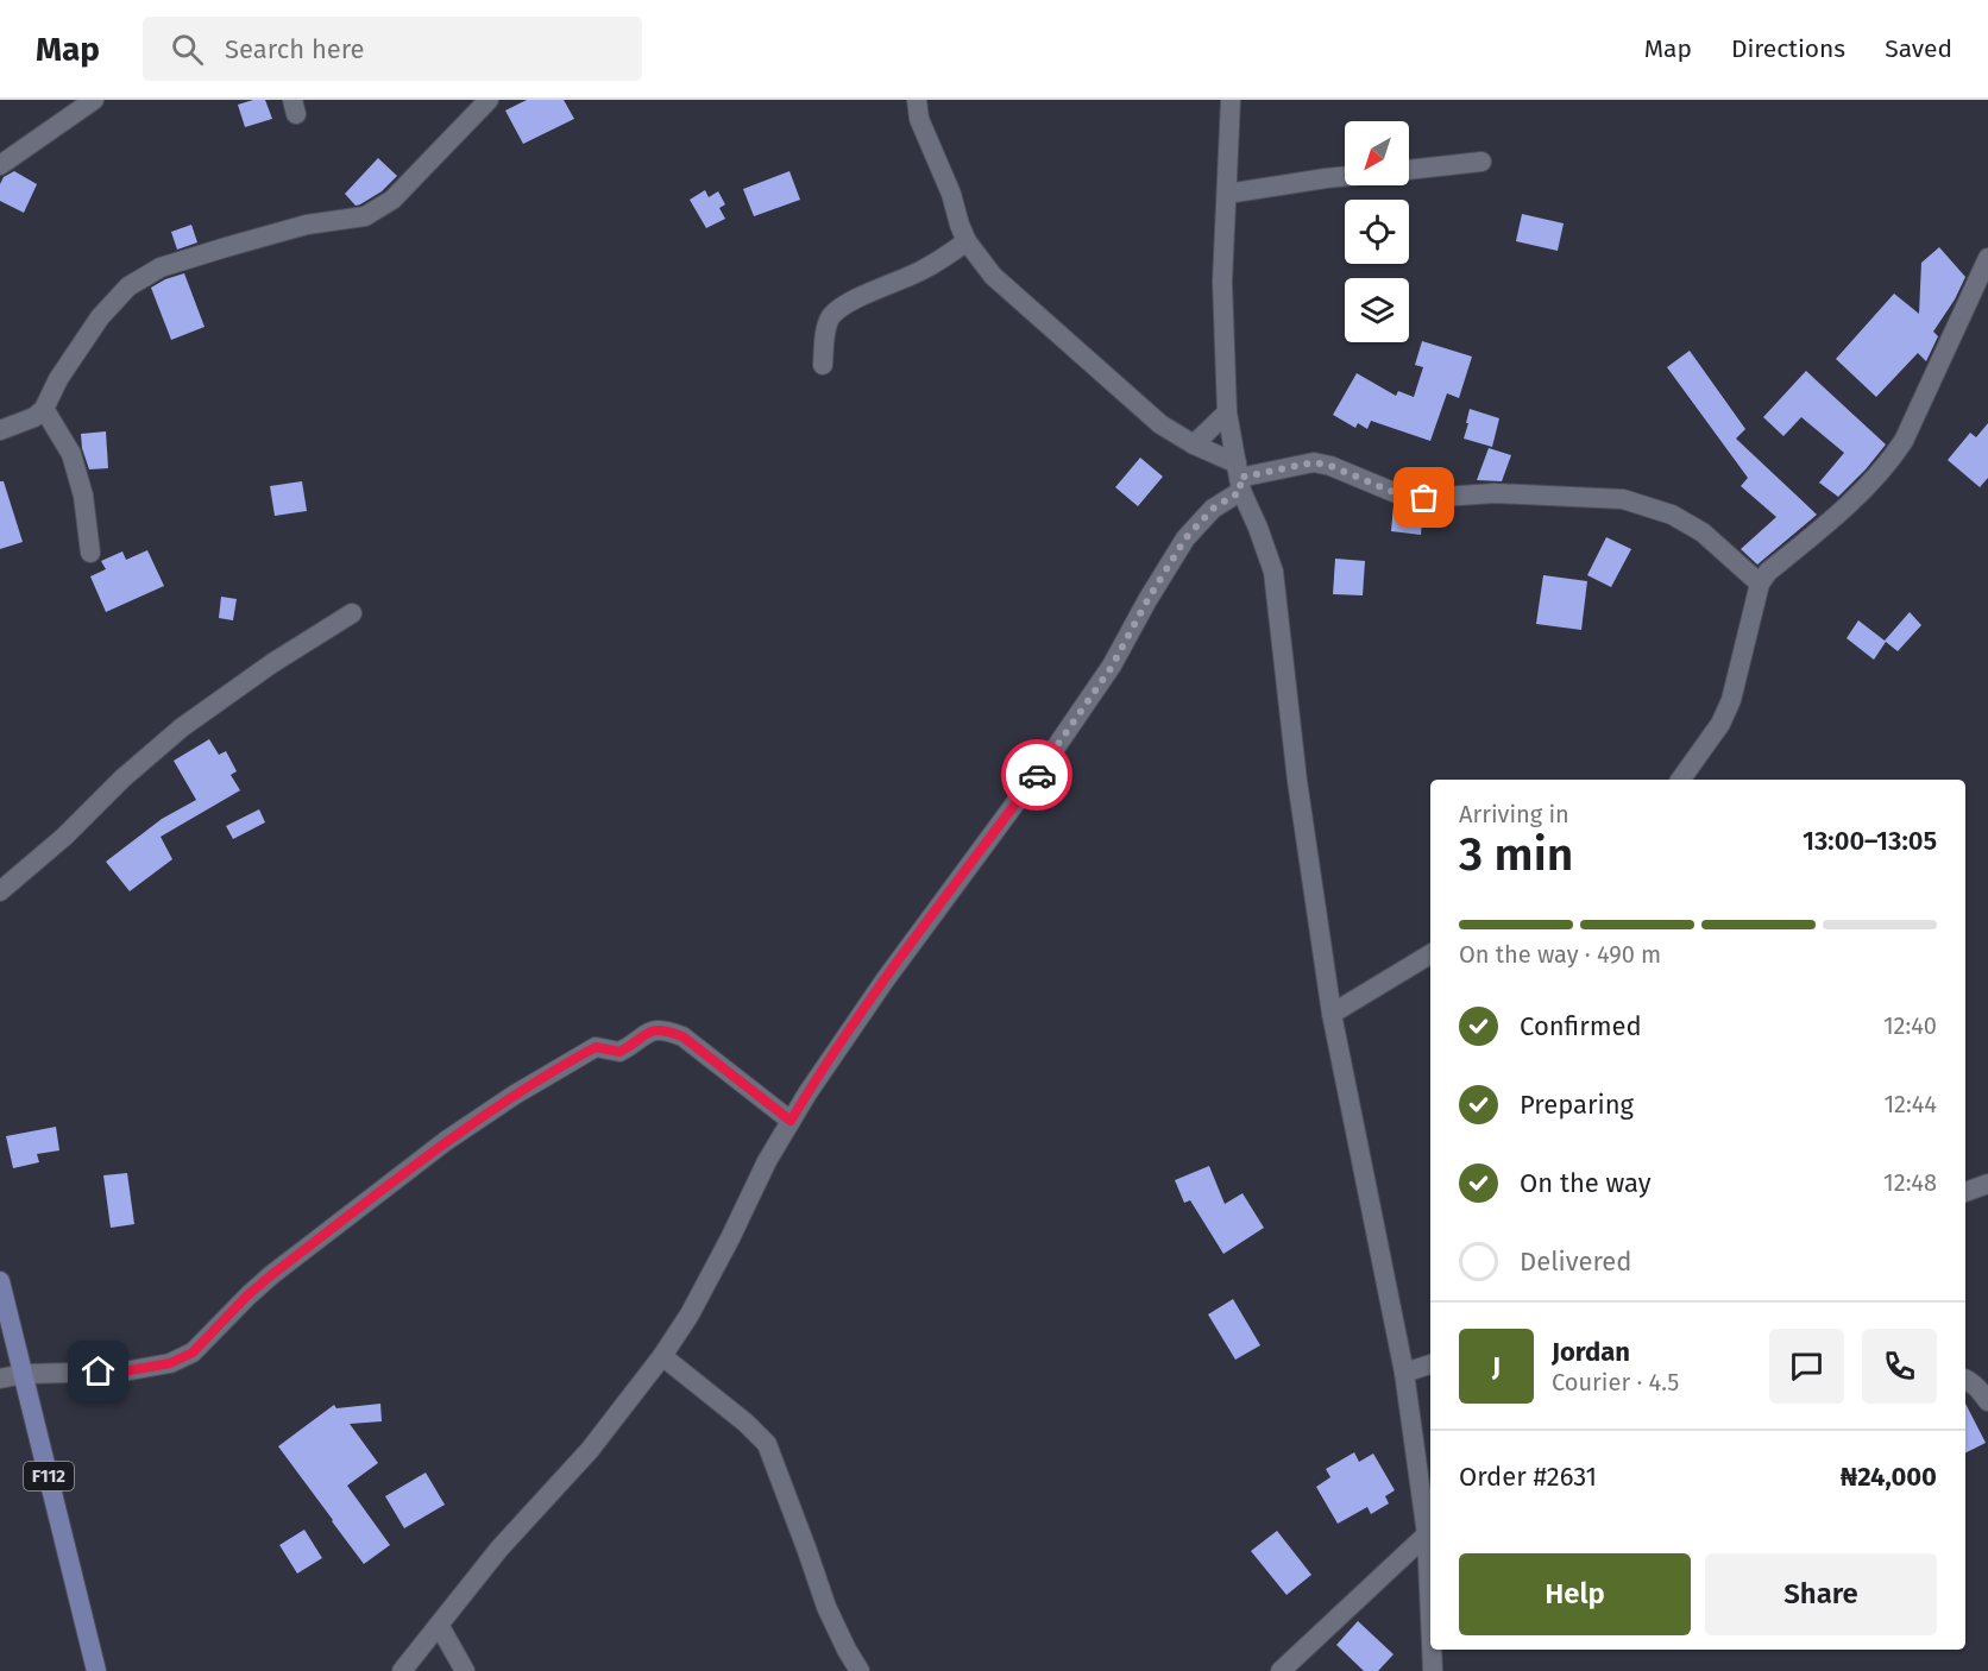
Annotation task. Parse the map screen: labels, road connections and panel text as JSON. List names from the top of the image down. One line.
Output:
{"streets":{"main road":["F112"]},"north":"bottom left","page":{"header":"Map","search":"Search here","nav":["Map","Directions","Saved"],"heading":["3 min","Arriving in","13:00–13:05"],"panel":["Jordan","Courier · 4.5","Order #2631","₦24,000"],"bar":"On the way · 490 m","list":[["Confirmed","12:40"],["Preparing","12:44"],["On the way","12:48"],"Delivered"],"round":"J","buttons":["Help","Share"]}}
